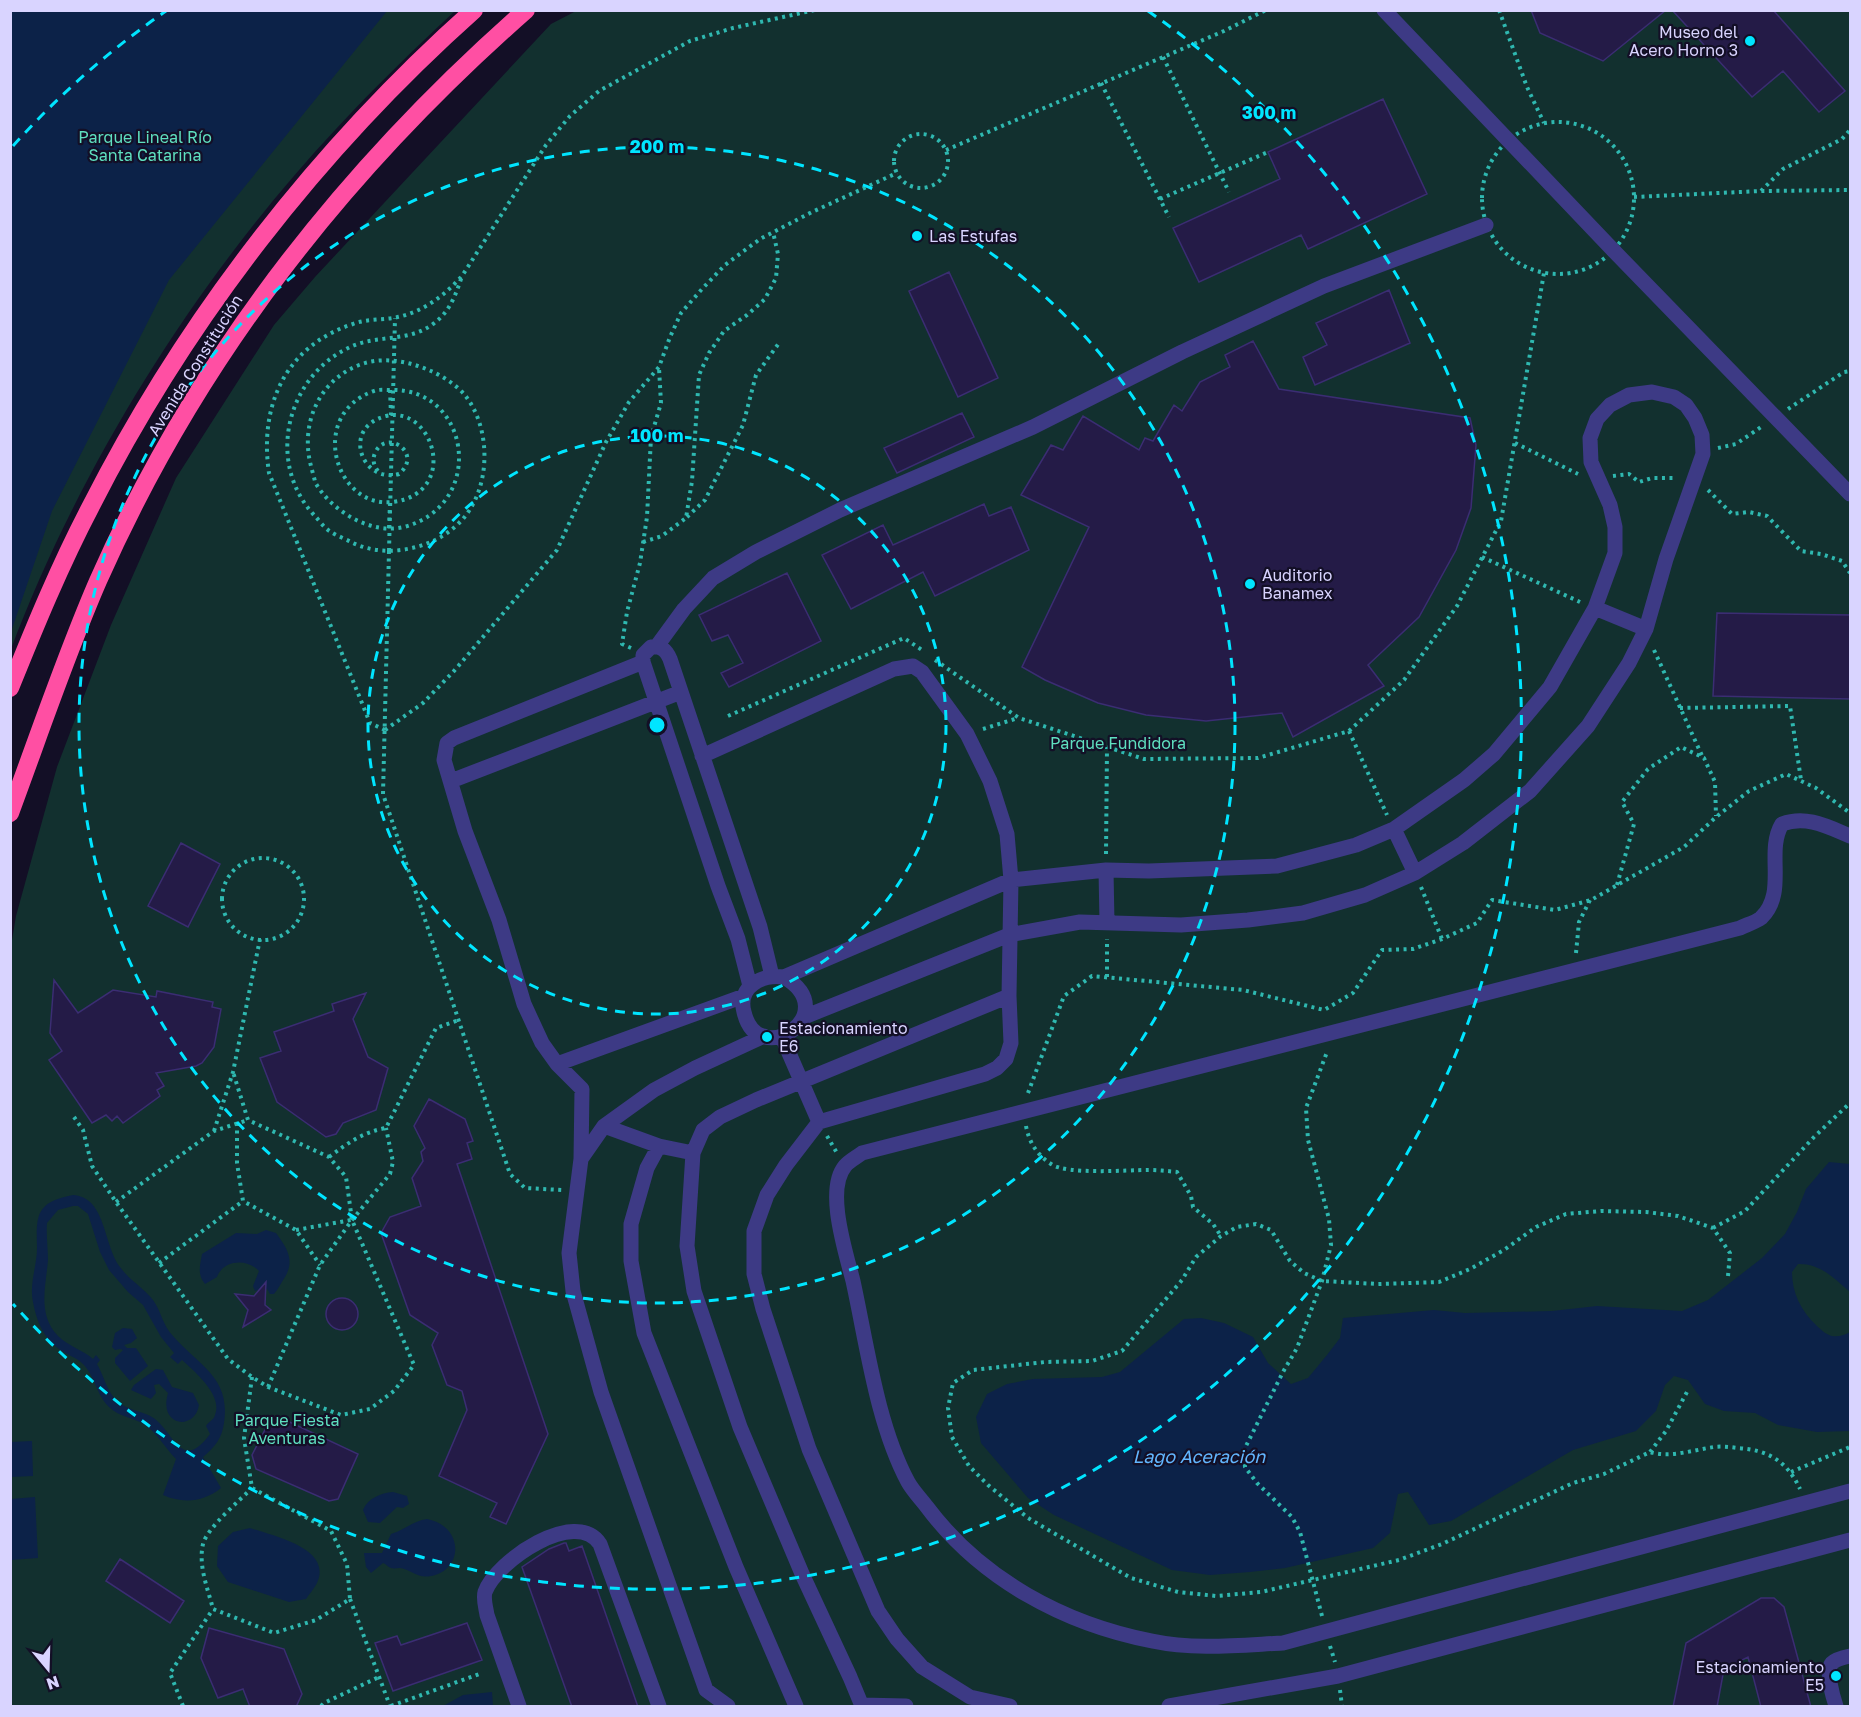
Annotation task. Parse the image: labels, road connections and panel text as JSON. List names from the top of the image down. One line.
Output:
{"streets":{"highway":["Avenida Constitución"]},"water":["Lago Aceración"],"parks":["Parque Lineal Río Santa Catarina","Parque Fundidora","Parque Fiesta Aventuras"],"places":["Museo del Acero Horno 3","Las Estufas","Auditorio Banamex","Estacionamiento E6","Estacionamiento E5"],"north":"bottom","rings":["300 m","200 m","100 m"]}
